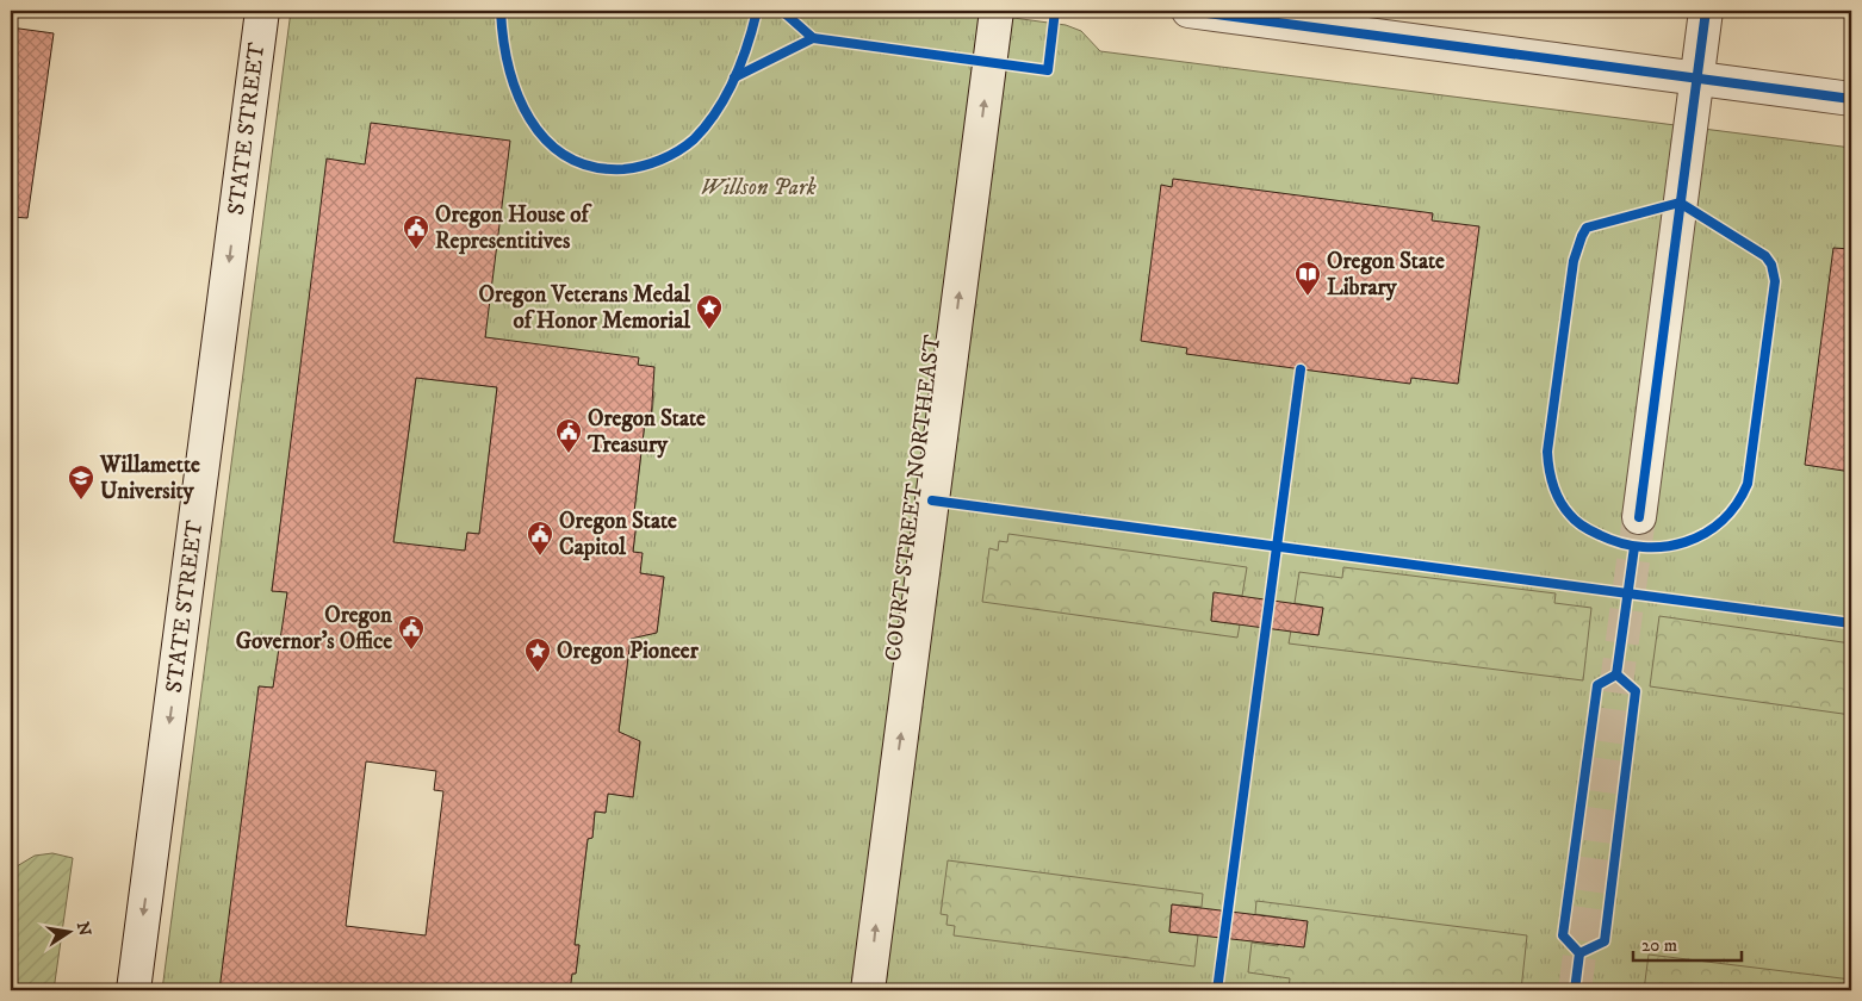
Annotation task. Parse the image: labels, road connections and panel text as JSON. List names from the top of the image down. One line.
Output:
{"streets":{"main road":["STATE STREET","COURT STREET NORTHEAST"]},"one_way":["STATE STREET","COURT STREET NORTHEAST"],"parks":["Willson Park"],"places":{"public building":["Oregon House of Representitives","Oregon State Treasury","Oregon State Capitol","Oregon Governor's Office"],"library":["Oregon State Library"],"place":["Oregon Veterans Medal of Honor Memorial","Oregon Pioneer"],"school or university":["Willamette University"]},"scale_bar":"20 m","north":"right"}
